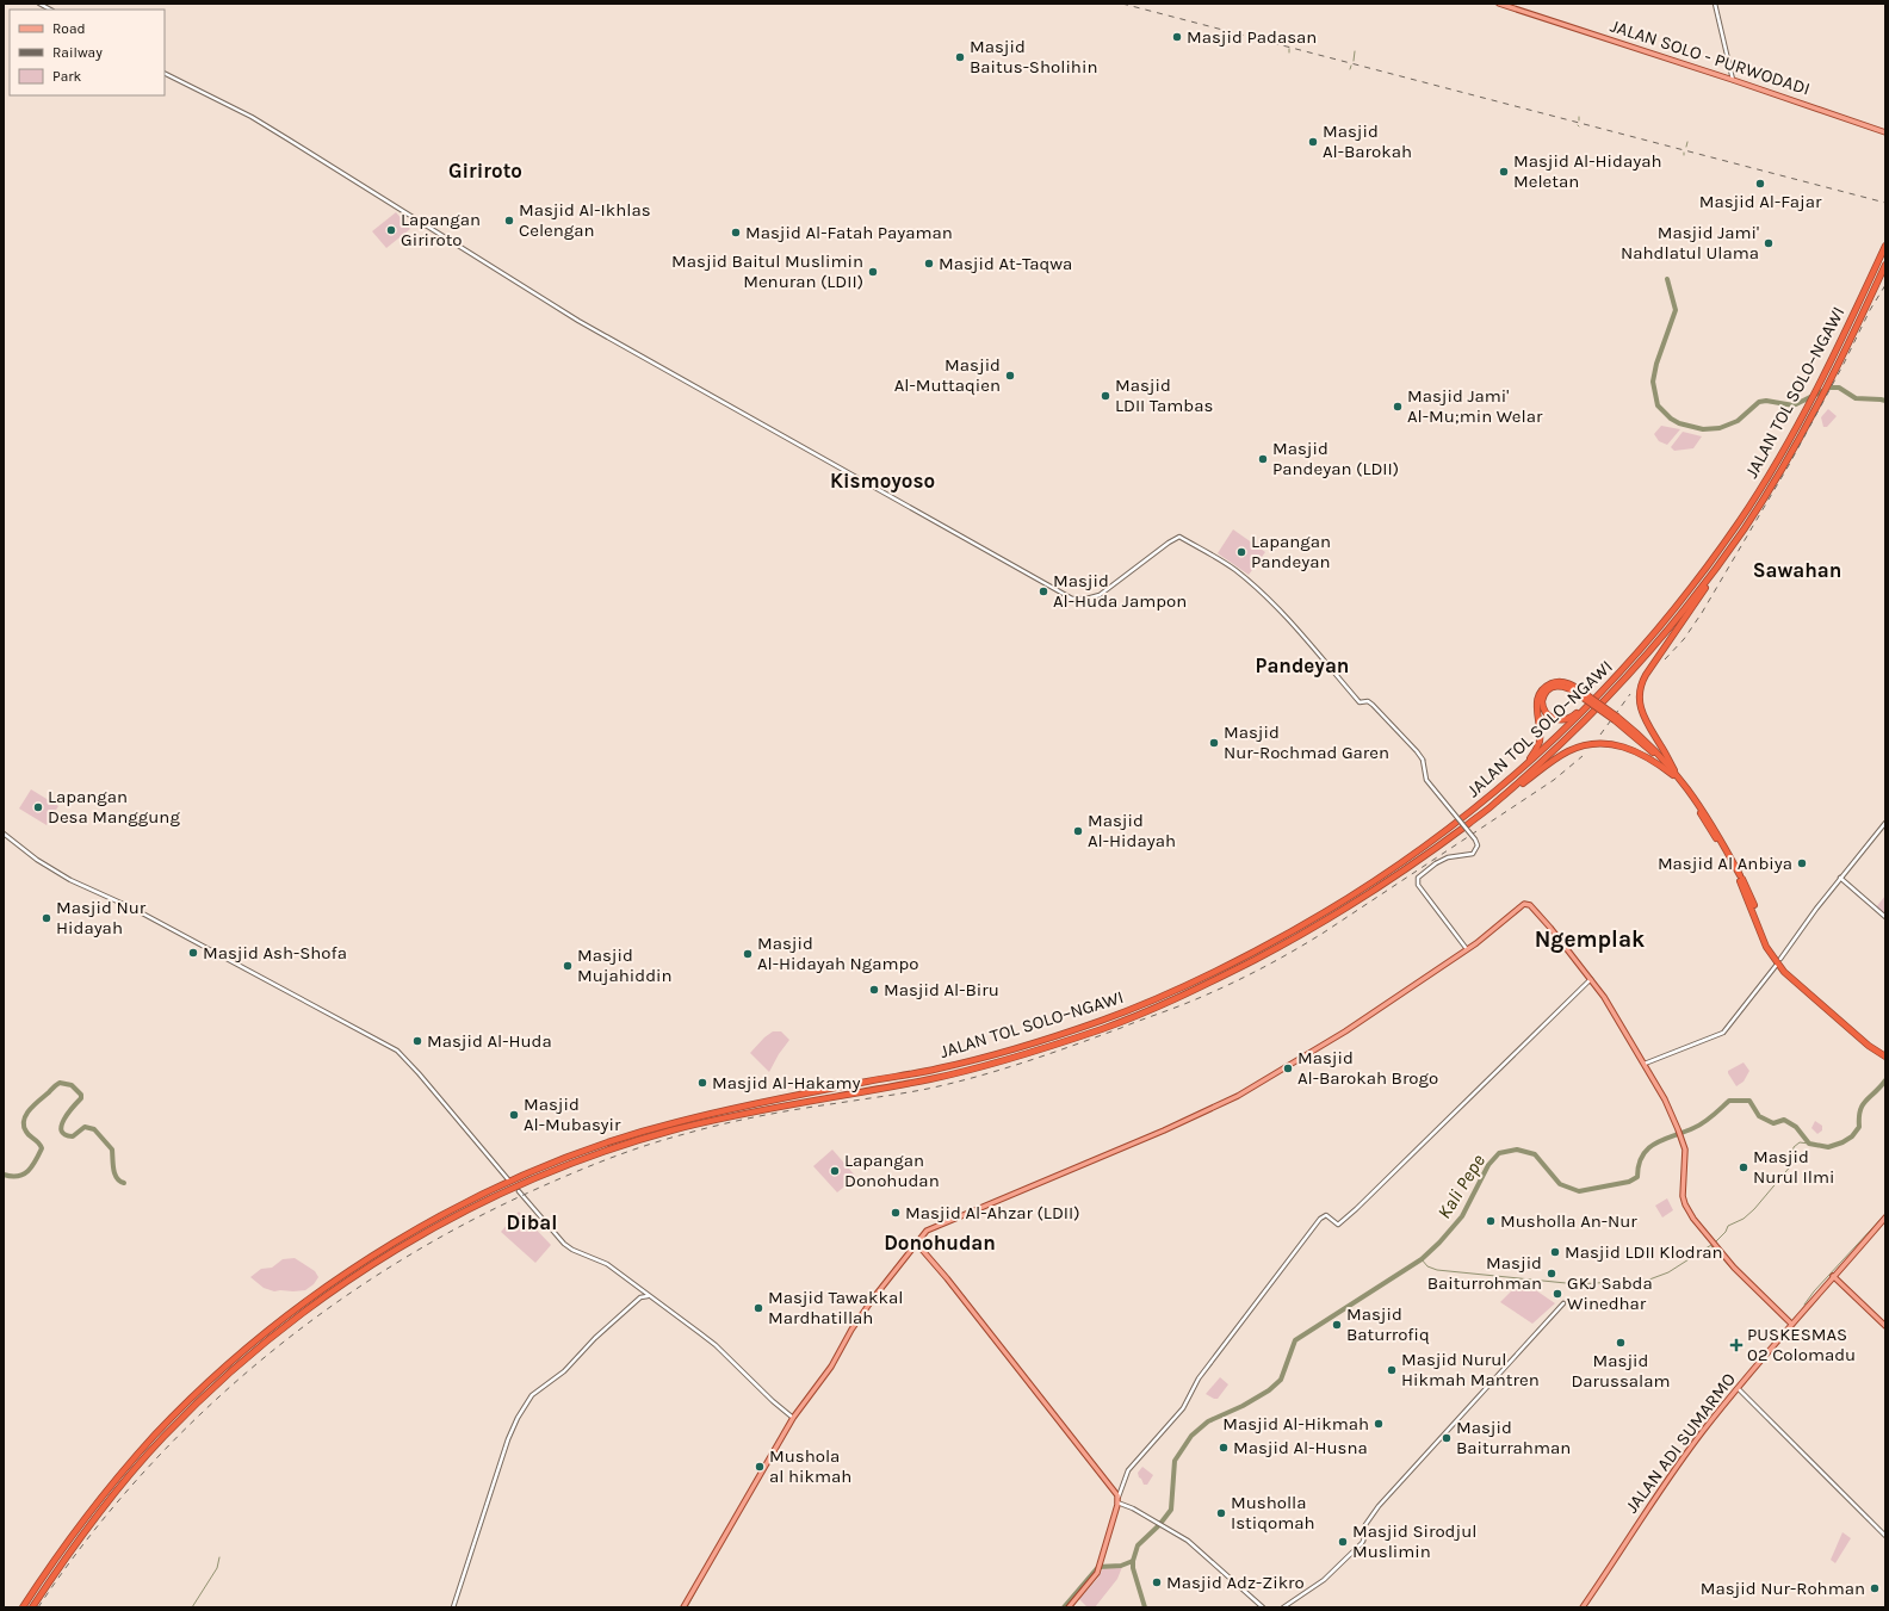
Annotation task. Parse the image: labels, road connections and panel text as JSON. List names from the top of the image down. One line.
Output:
{"streets":{"highway":["JALAN TOL SOLO–NGAWI"],"main road":["JALAN SOLO - PURWODADI","JALAN ADI SUMARMO"]},"districts":["Giriroto","Kismoyoso","Sawahan","Pandeyan","Ngemplak","Dibal","Donohudan"],"water":["Kali Pepe"],"places":{"other":["Masjid Padasan","Masjid Baitus-Sholihin","Masjid Al-Barokah","Masjid Al-Hidayah Meletan","Masjid Al-Fajar","Masjid Al-Ikhlas Celengan","Lapangan Giriroto","Masjid Al-Fatah Payaman","Masjid Jami' Nahdlatul Ulama","Masjid At-Taqwa","Masjid Baitul Muslimin Menuran (LDII)","Masjid Al-Muttaqien","Masjid LDII Tambas","Masjid Jami' Al-Mu;min Welar","Masjid Pandeyan (LDII)","Lapangan Pandeyan","Masjid Al-Huda Jampon","Masjid Nur-Rochmad Garen","Lapangan Desa Manggung","Masjid Al-Hidayah","Masjid Al Anbiya","Masjid Nur Hidayah","Masjid Ash-Shofa","Masjid Al-Hidayah Ngampo","Masjid Mujahiddin","Masjid Al-Biru","Masjid Al-Huda","Masjid Al-Barokah Brogo","Masjid Al-Hakamy","Masjid Al-Mubasyir","Masjid Nurul Ilmi","Lapangan Donohudan","Masjid Al-Ahzar (LDII)","Musholla An-Nur","Masjid LDII Klodran","Masjid Baiturrohman","GKJ Sabda Winedhar","Masjid Tawakkal Mardhatillah","Masjid Baturrofiq","Masjid Darussalam","Masjid Nurul Hikmah Mantren","Masjid Al-Hikmah","Masjid Baiturrahman","Masjid Al-Husna","Mushola al hikmah","Musholla Istiqomah","Masjid Sirodjul Muslimin","Masjid Adz-Zikro","Masjid Nur-Rohman"],"health":["PUSKESMAS 02 Colomadu"]},"legend":["Road","Railway","Park"]}
